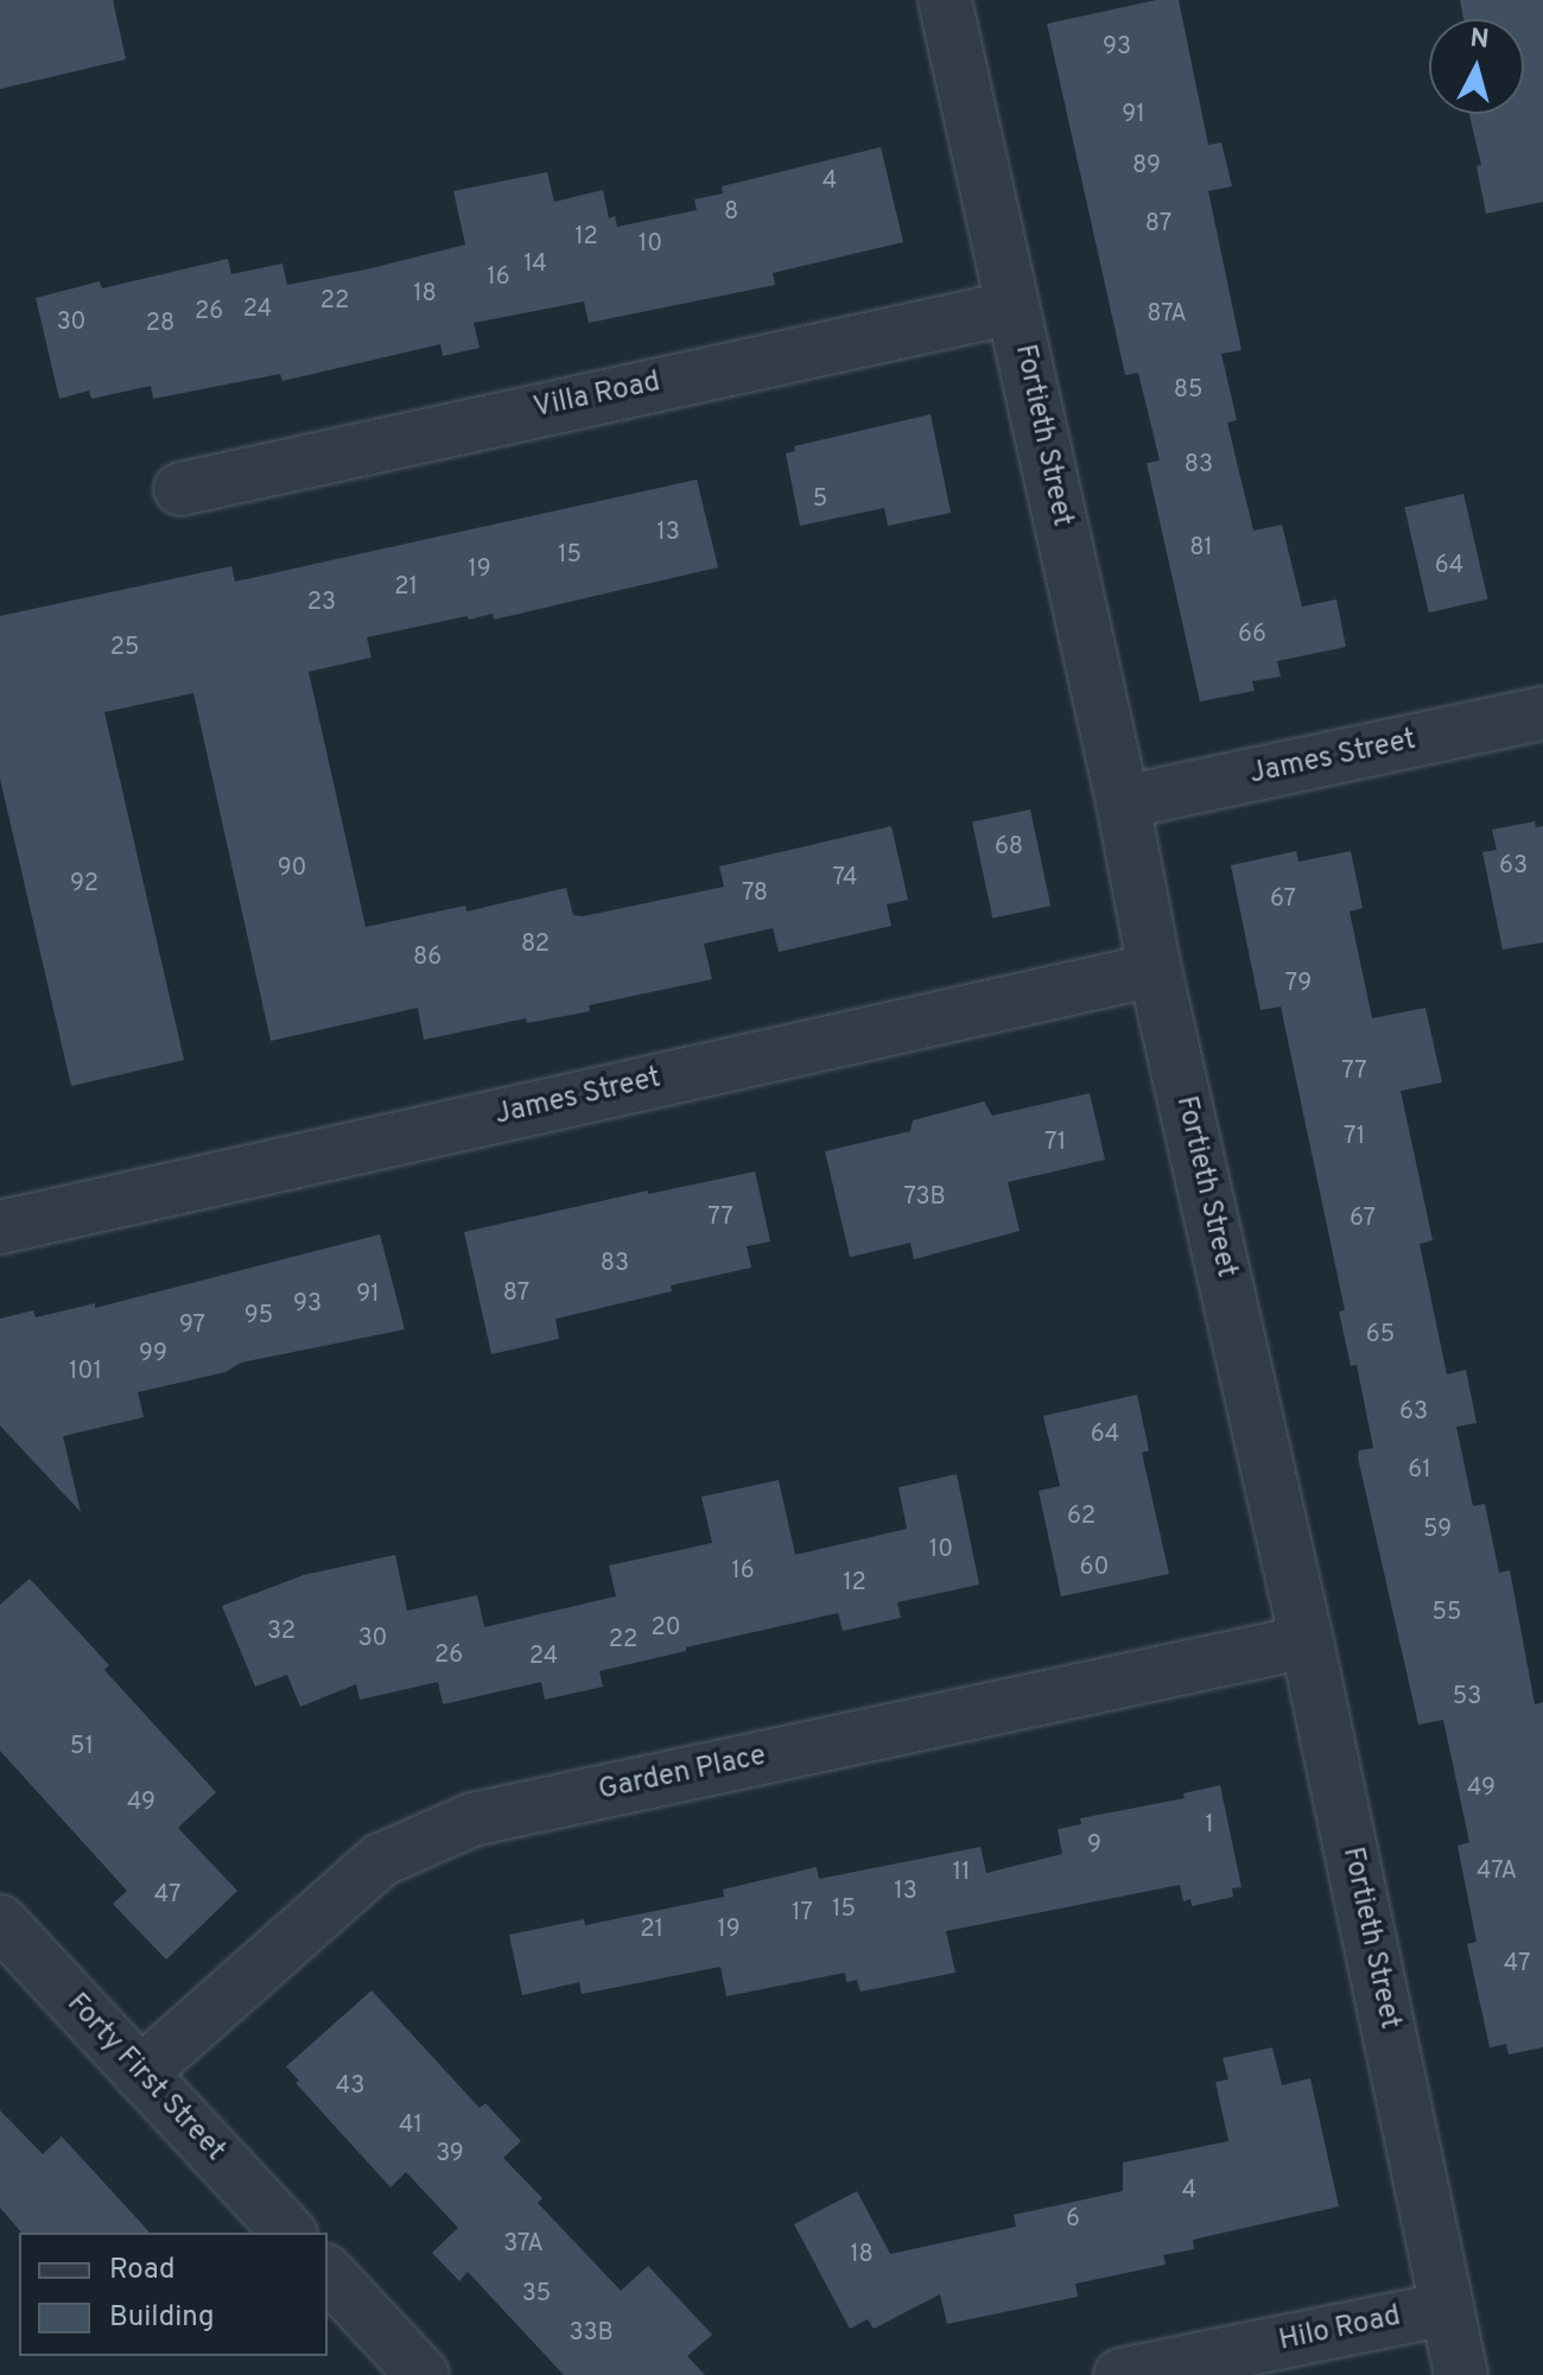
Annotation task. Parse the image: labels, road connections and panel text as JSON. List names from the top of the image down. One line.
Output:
{"streets":{"street":["Villa Road","Fortieth Street","James Street","Garden Place","Forty First Street","Hilo Road"]},"crossings":[["Villa Road","Fortieth Street"],["Fortieth Street","James Street"],["Fortieth Street","Garden Place"],["Fortieth Street","Hilo Road"],["Garden Place","Forty First Street"]],"house_numbers":["93","91","89","4","8","87","12","10","14","16","18","22","24","26","87A","30","28","85","83","5","13","81","15","64","19","21","23","66","25","68","63","90","74","92","78","67","82","86","79","77","71","71","73B","77","67","83","87","91","93","95","97","65","99","101","63","64","61","62","59","10","60","16","12","55","20","32","30","22","26","24","53","51","49","49","1","9","47A","11","13","47","15","17","21","19","47","43","41","39","4","6","37A","18","35","33B"],"legend":["Road","Building"],"north":"top"}
